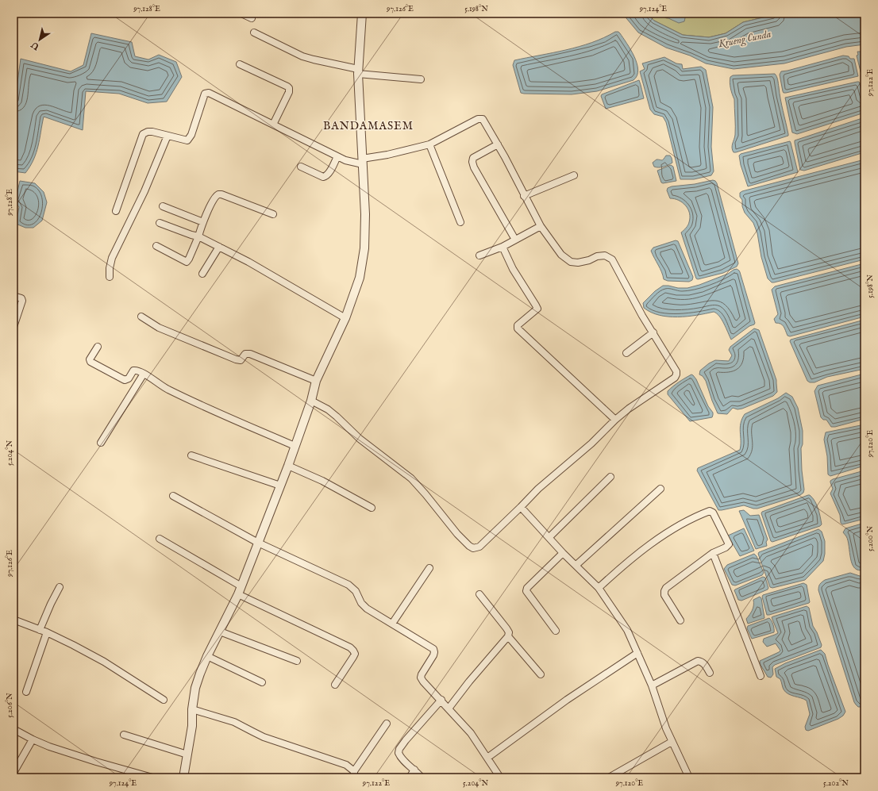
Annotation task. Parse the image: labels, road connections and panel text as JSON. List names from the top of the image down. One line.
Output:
{"districts":["BANDAMASEM"],"water":["Krueng Cunda"],"north":"bottom left","coordinates":["97.128°E","97.126°E","5.198°N","97.124°E","97.122°E","97.120°E","5.204°N","5.200°N","5.206°N","5.202°N"]}
